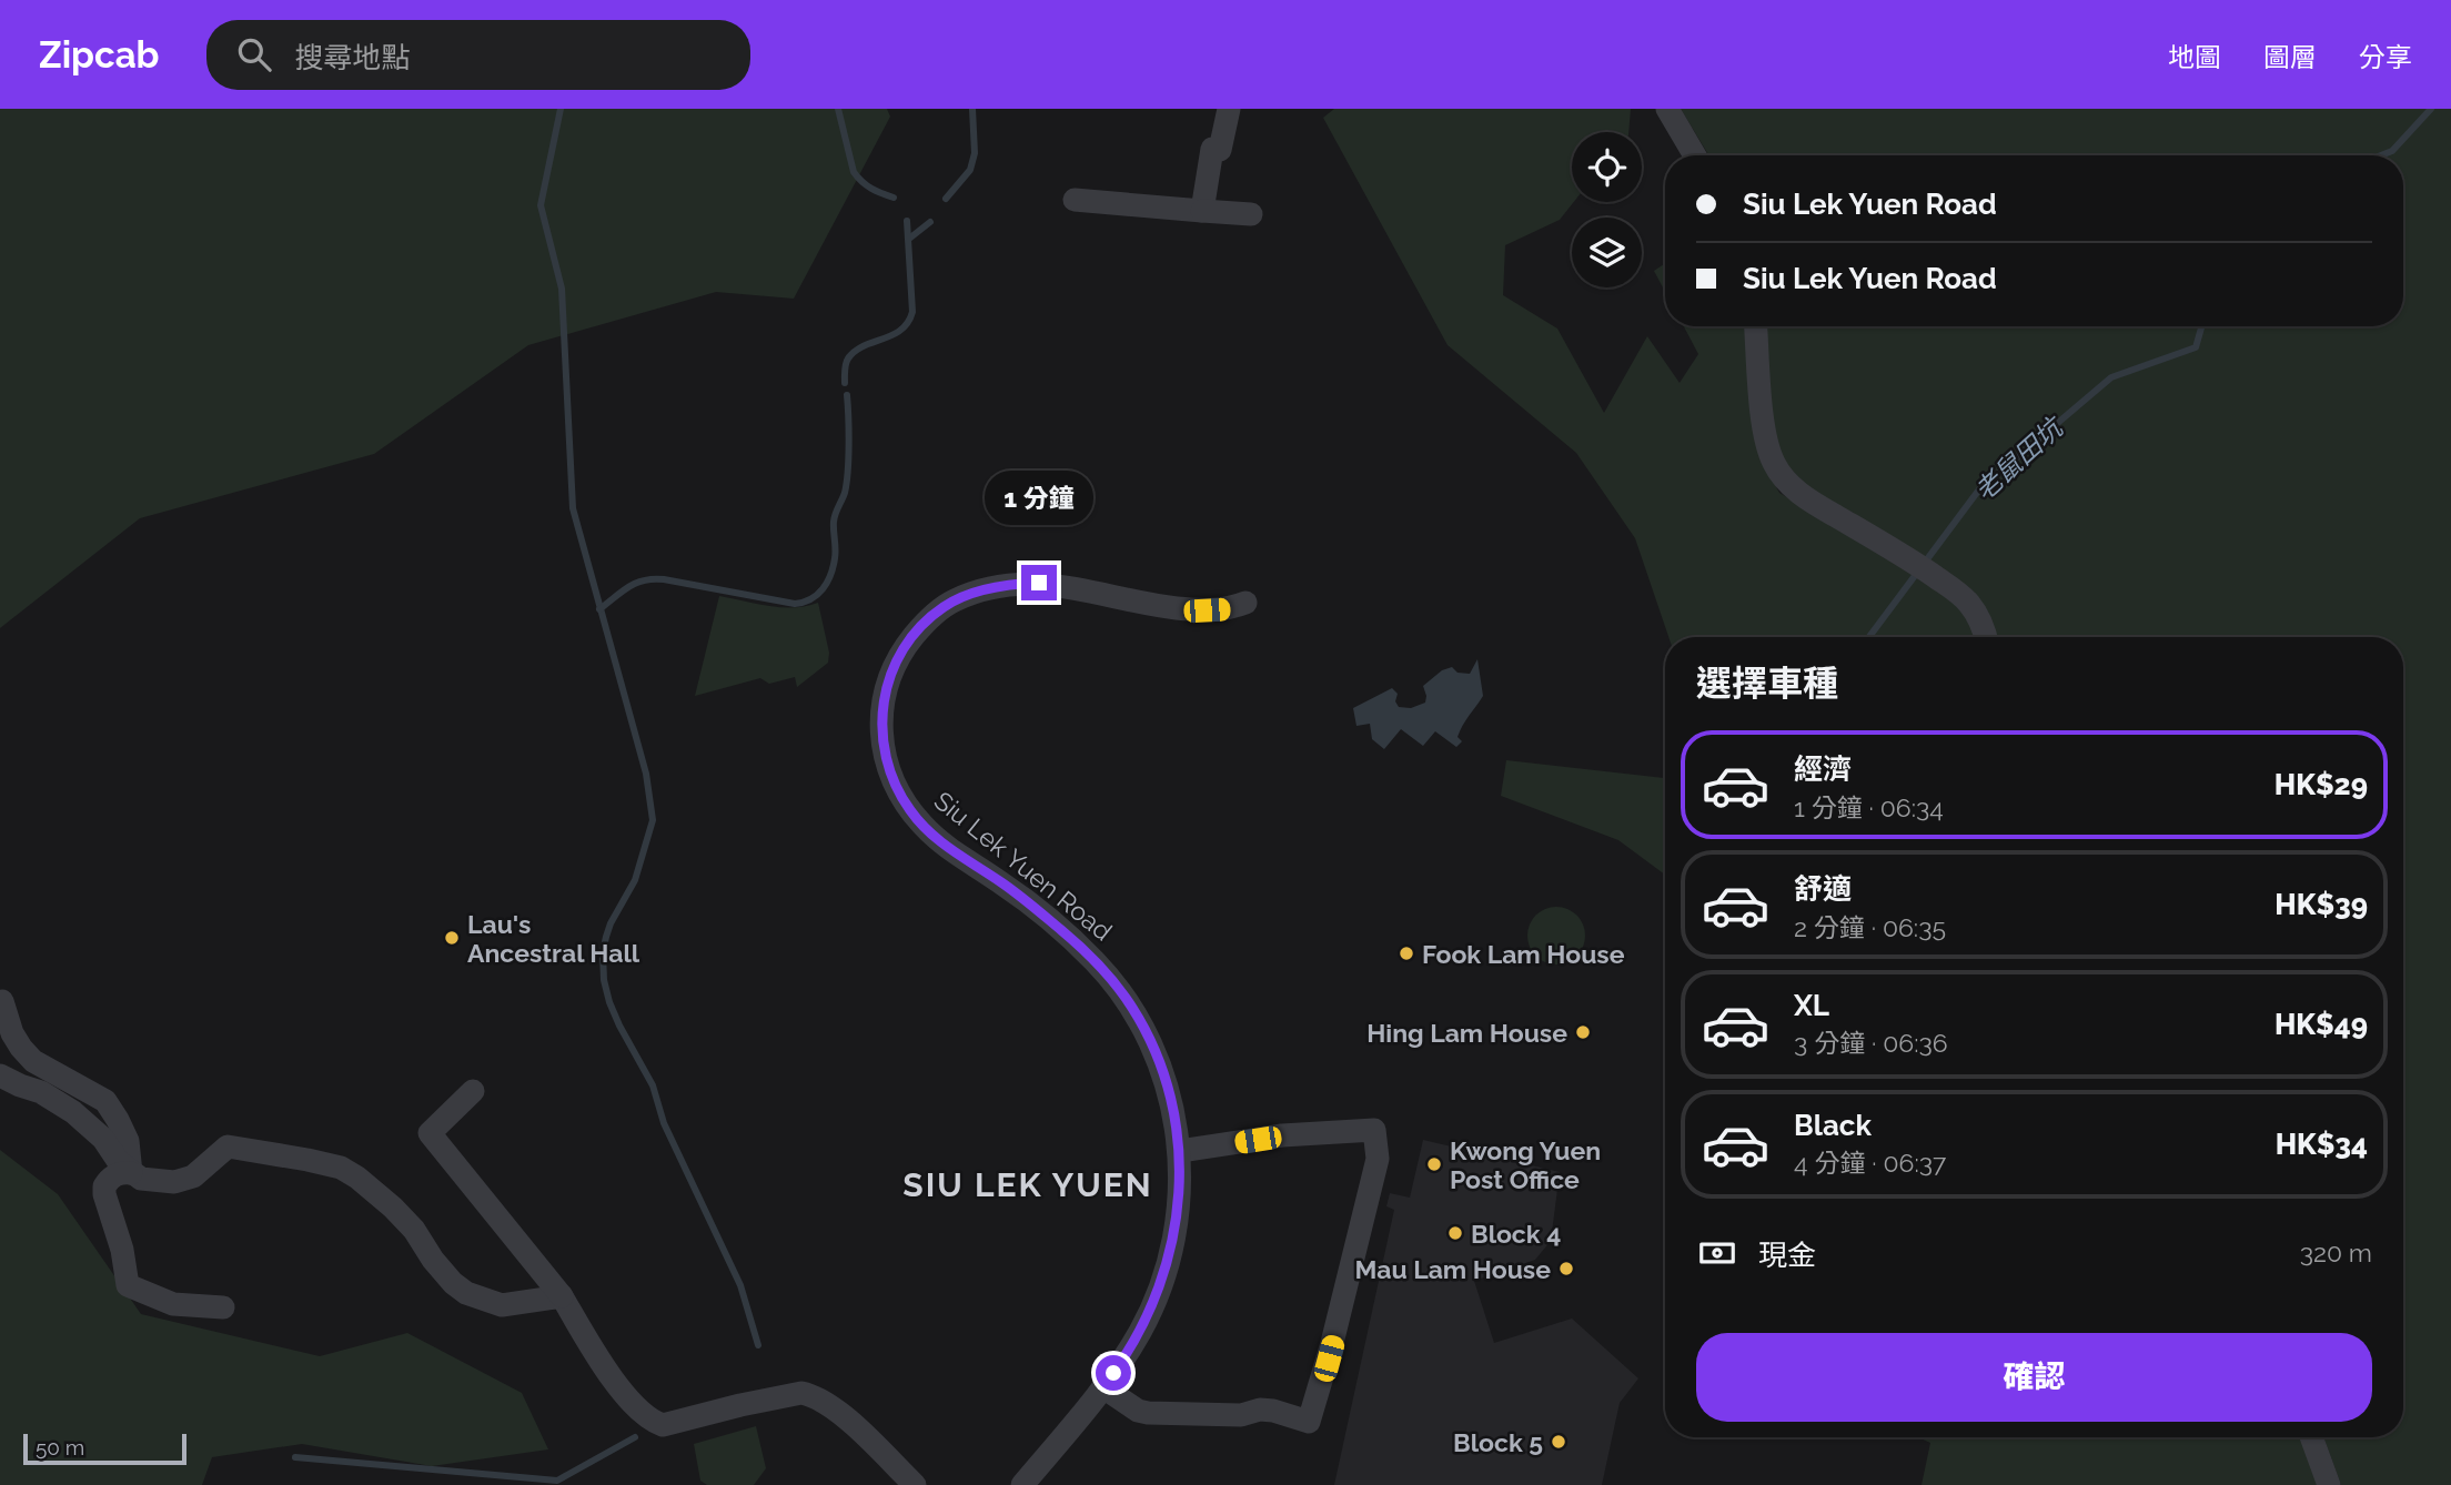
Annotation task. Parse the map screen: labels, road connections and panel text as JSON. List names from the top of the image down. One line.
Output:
{"streets":{"street":["Siu Lek Yuen Road"]},"districts":["SIU LEK YUEN"],"water":["老鼠田坑"],"places":["Lau's Ancestral Hall","Fook Lam House","Hing Lam House","Kwong Yuen Post Office","Block 4","Mau Lam House","Block 5"],"scale_bar":"50 m","page":{"header":"Zipcab","search":"搜尋地點","nav":["地圖","圖層","分享"],"banner":["Siu Lek Yuen Road","Siu Lek Yuen Road"],"bubble":"1 分鐘","heading":"選擇車種","list":[{"name":"經濟","note":"1 分鐘 · 06:34","value":"HK$29"},{"name":"舒適","note":"2 分鐘 · 06:35","value":"HK$39"},{"name":"XL","note":"3 分鐘 · 06:36","value":"HK$49"},{"name":"Black","note":"4 分鐘 · 06:37","value":"HK$34"}],"pay":["現金","320 m"],"buttons":"確認","scale":"50 m"}}
